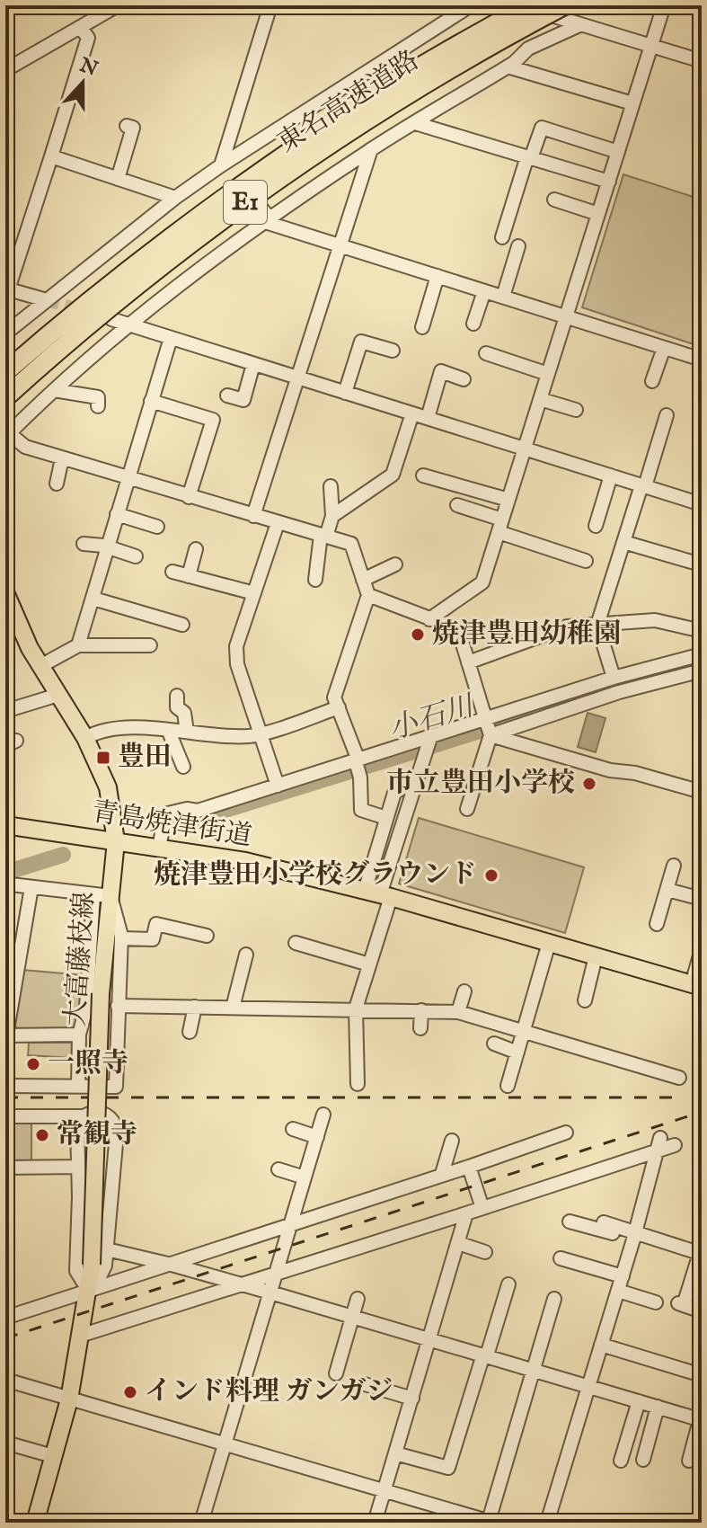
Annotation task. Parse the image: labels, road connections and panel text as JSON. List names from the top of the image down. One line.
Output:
{"streets":{"highway":["東名高速道路","E1"],"main road":["青島焼津街道","大富藤枝線"]},"crossings":[["青島焼津街道","大富藤枝線"]],"water":["小石川"],"places":{"other":["焼津豊田幼稚園","市立豊田小学校","焼津豊田小学校グラウンド","一照寺","常観寺","インド料理 ガンガジ"],"transit":["豊田"]},"north":"top"}
